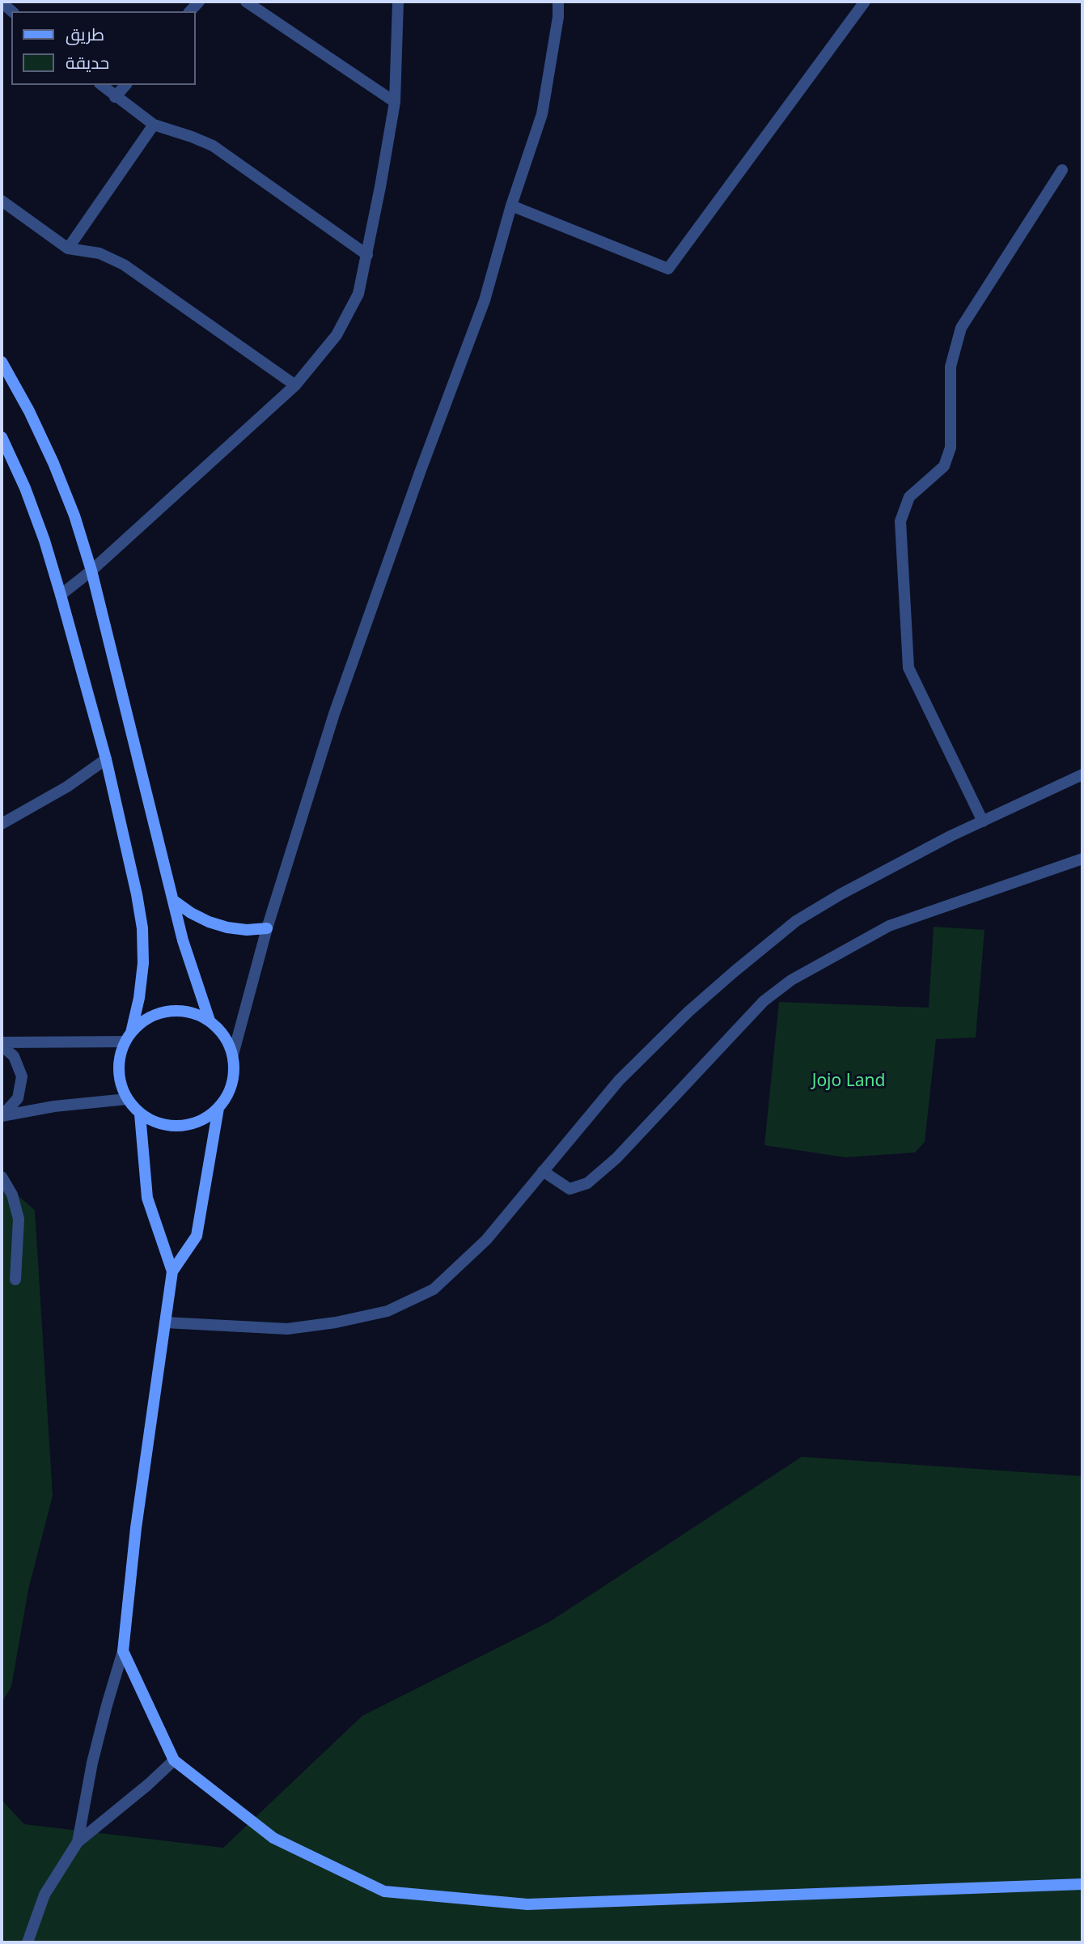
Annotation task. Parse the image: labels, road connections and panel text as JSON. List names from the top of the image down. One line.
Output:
{"parks":["Jojo Land"],"legend":["طريق","حديقة"]}
